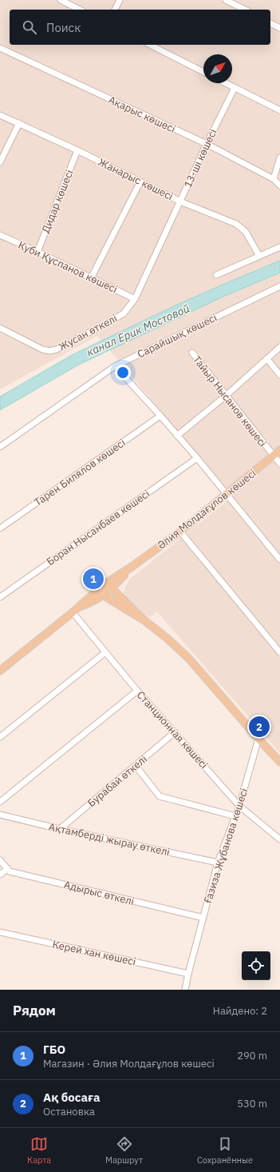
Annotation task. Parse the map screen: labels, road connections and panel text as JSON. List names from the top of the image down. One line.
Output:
{"streets":{"main road":["Әлия Молдағұлов көшесі"],"street":["Ақарыс көшесi","13-ші көшесi","Жанарыс көшесі","Дидар көшесі","Куби Құспанов көшесi","Жусан өткелі","Сарайшық көшесі","Тайыр Нысанов көшесi","Тарен Билялов көшесі","Боран Нысанбаев көшесі","Станционная көшесі","Бурабай өткелі","Ақтамберді жырау өткелі","Ғазиза Жұбанова көшесі","Адырыс өткелі","Керей хан көшесі"]},"crossings":[["Ақарыс көшесi","13-ші көшесi"],["13-ші көшесi","Жанарыс көшесі"],["13-ші көшесi","Куби Құспанов көшесi"],["13-ші көшесi","Жусан өткелі"],["Жанарыс көшесі","Дидар көшесі"],["Дидар көшесі","Куби Құспанов көшесi"],["Куби Құспанов көшесi","Жусан өткелі"],["Тайыр Нысанов көшесi","Әлия Молдағұлов көшесі"],["Әлия Молдағұлов көшесі","Станционная көшесі"],["Станционная көшесі","Бурабай өткелі"],["Станционная көшесі","Ғазиза Жұбанова көшесі"],["Бурабай өткелі","Ақтамберді жырау өткелі"],["Ақтамберді жырау өткелі","Ғазиза Жұбанова көшесі"],["Ғазиза Жұбанова көшесі","Адырыс өткелі"],["Ғазиза Жұбанова көшесі","Керей хан көшесі"]],"water":["канал Ерик Мостовой"],"north":"top right","page":{"search":"Поиск","pins":["1","2"],"heading":["Рядом","Найдено: 2"],"list":[{"mark":"1","name":"ГБО","note":"Магазин · Әлия Молдағұлов көшесі","value":"290 m"},{"mark":"2","name":"Ақ босаға","note":"Остановка","value":"530 m"}],"nav":["Карта","Маршрут","Сохранённые"]}}
